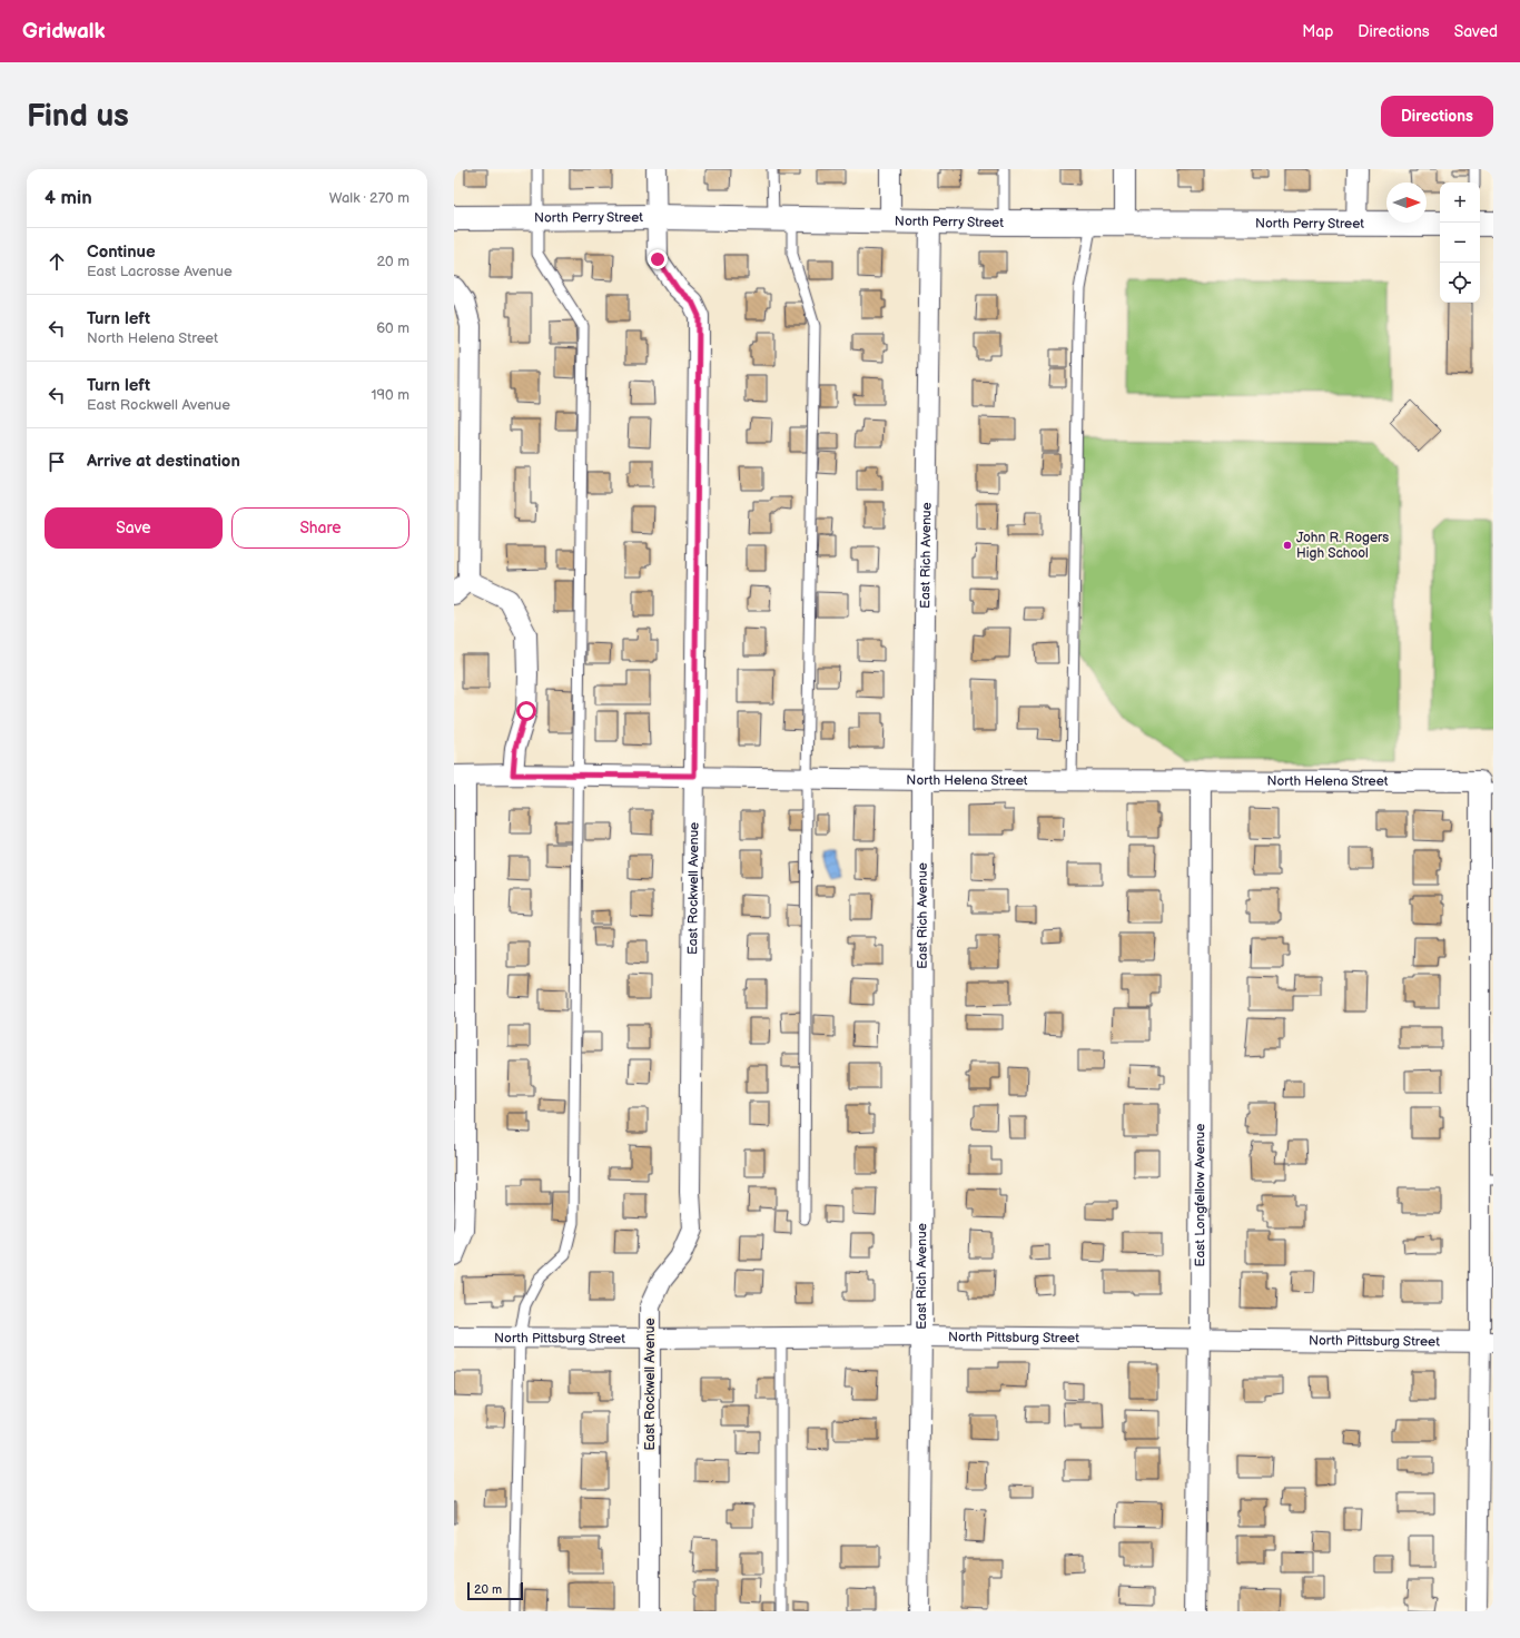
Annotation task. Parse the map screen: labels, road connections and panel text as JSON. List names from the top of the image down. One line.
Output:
{"streets":{"street":["North Perry Street","East Rich Avenue","North Helena Street","East Rockwell Avenue","East Longfellow Avenue","North Pittsburg Street"]},"crossings":[["North Perry Street","East Rich Avenue"],["North Perry Street","East Rockwell Avenue"],["East Rich Avenue","North Helena Street"],["East Rich Avenue","North Pittsburg Street"],["North Helena Street","East Rockwell Avenue"],["North Helena Street","East Longfellow Avenue"],["East Rockwell Avenue","North Pittsburg Street"],["East Longfellow Avenue","North Pittsburg Street"]],"places":["John R. Rogers High School"],"scale_bar":"20 m","north":"right","page":{"header":"Gridwalk","nav":["Map","Directions","Saved"],"buttons":["Directions",["Save","Share"]],"title":"Find us","heading":["4 min","Walk · 270 m"],"map_buttons":["+","−"],"list":[["Continue","East Lacrosse Avenue","20 m"],["Turn left","North Helena Street","60 m"],["Turn left","East Rockwell Avenue","190 m"],"Arrive at destination"],"scale":"20 m"}}
